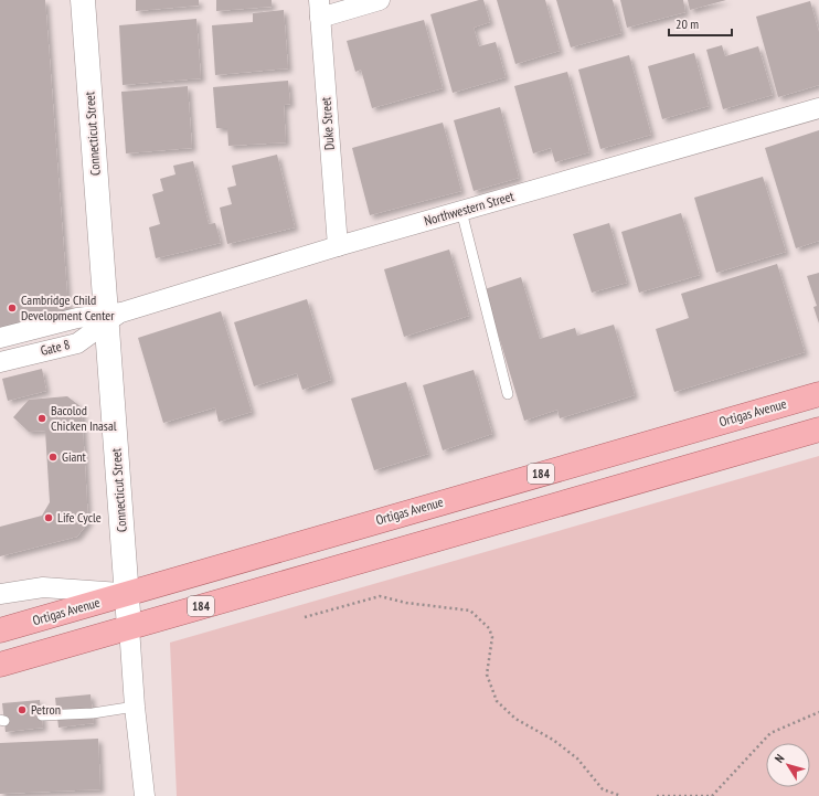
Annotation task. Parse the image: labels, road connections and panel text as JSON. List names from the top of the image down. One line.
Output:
{"streets":{"main road":["Ortigas Avenue","184"],"street":["Duke Street","Connecticut Street","Northwestern Street","Gate 8"]},"crossings":[["Duke Street","Northwestern Street"],["Connecticut Street","Northwestern Street"],["Connecticut Street","Gate 8"],["Connecticut Street","Ortigas Avenue"],["Connecticut Street","184"],["Northwestern Street","Gate 8"]],"places":["Cambridge Child Development Center","Bacolod Chicken Inasal","Giant","Life Cycle","Petron"],"scale_bar":"20 m","north":"top left"}
